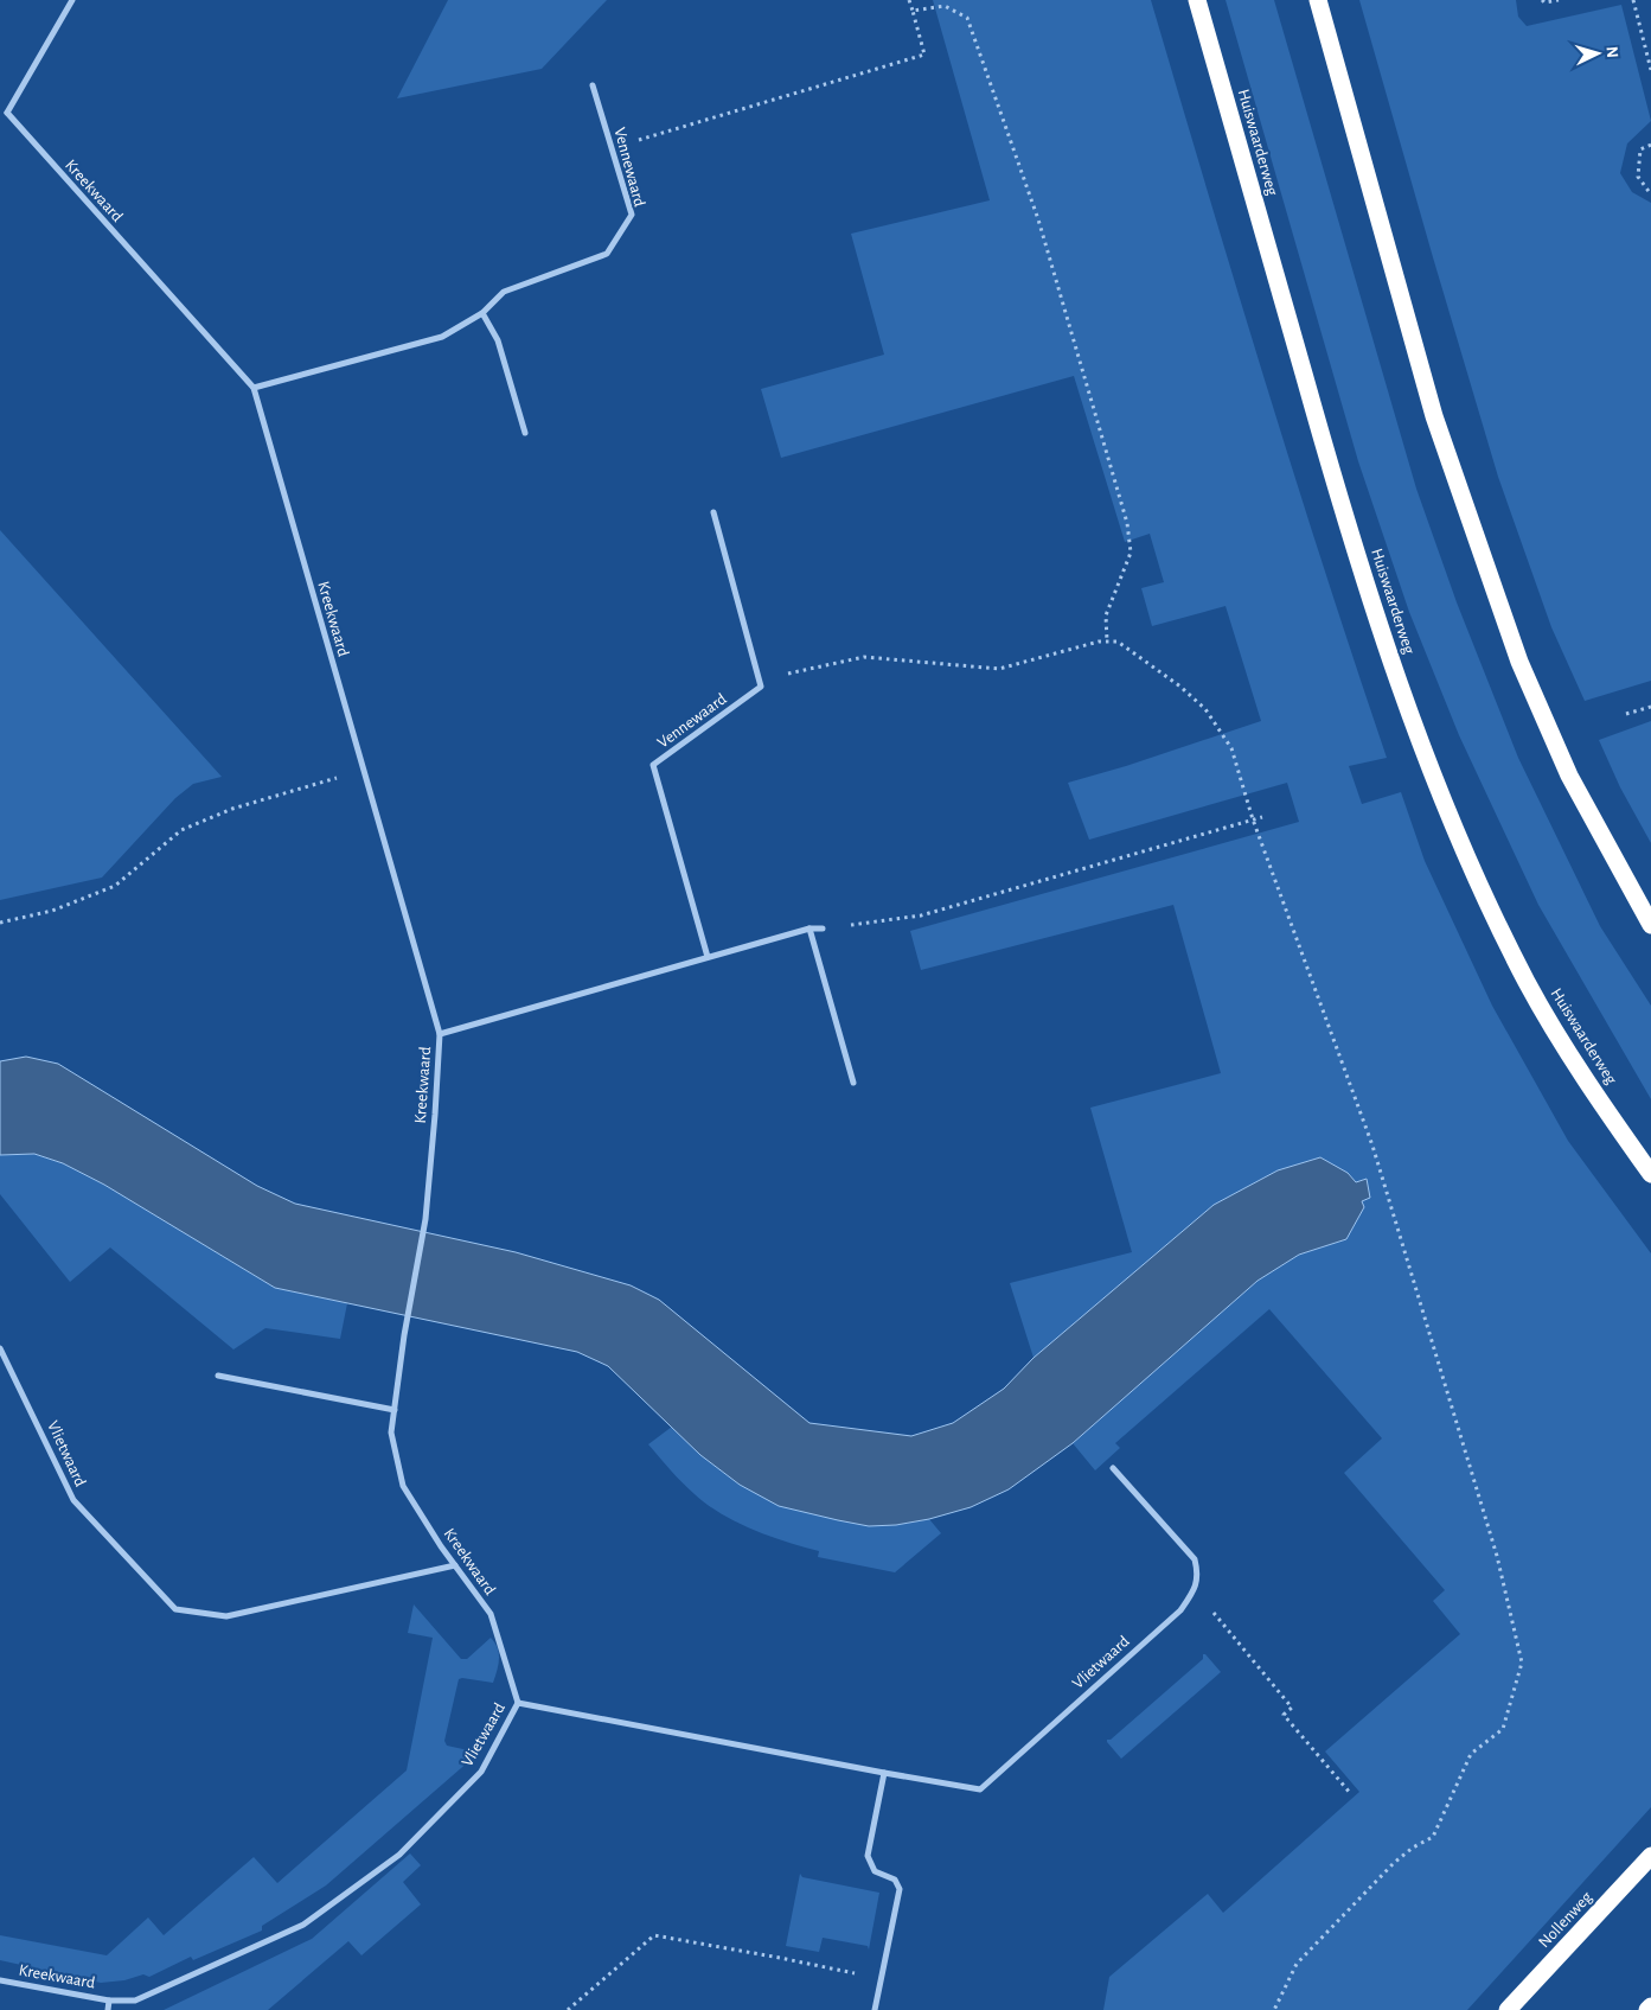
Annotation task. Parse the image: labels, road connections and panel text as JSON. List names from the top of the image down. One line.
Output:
{"streets":{"highway":["Huiswaarderweg","Nollenweg"],"street":["Vennewaard","Kreekwaard","Vlietwaard"]},"crossings":[["Vennewaard","Kreekwaard"],["Kreekwaard","Vlietwaard"]],"north":"right"}
